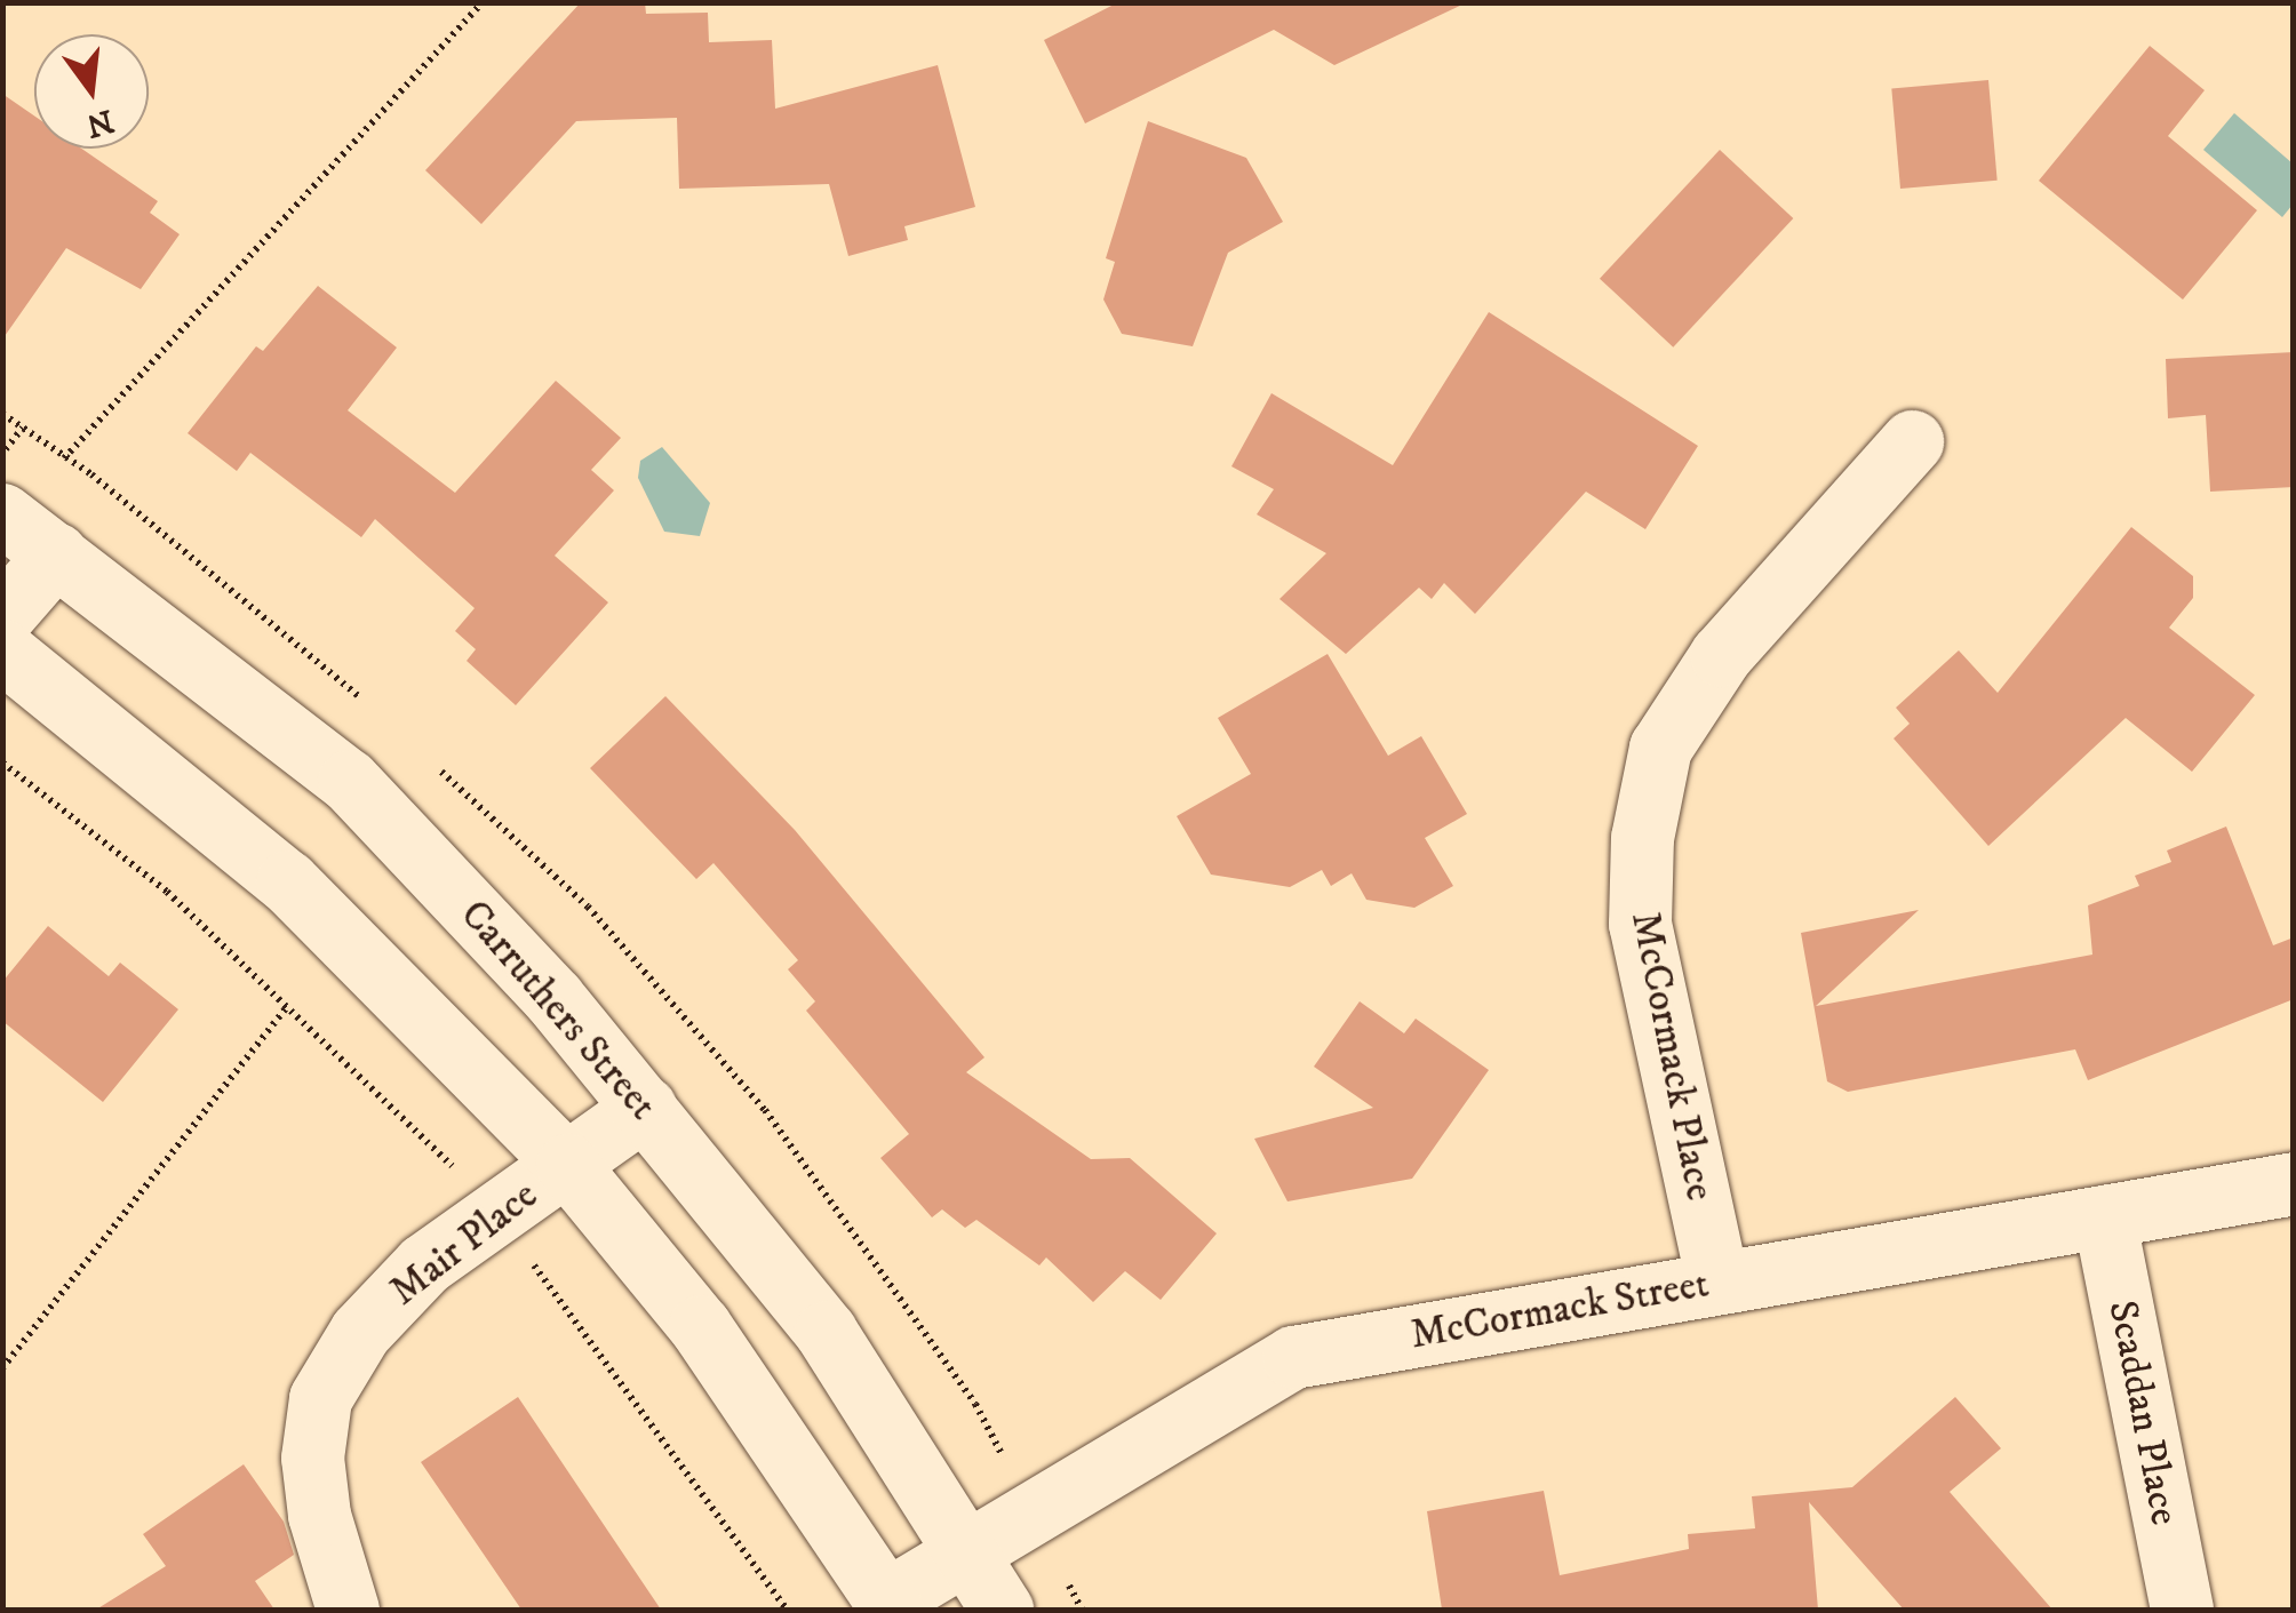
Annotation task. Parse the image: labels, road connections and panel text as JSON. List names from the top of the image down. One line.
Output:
{"streets":{"street":["Carruthers Street","McCormack Place","Mair Place","McCormack Street","Scaddan Place"]},"crossings":[["Carruthers Street","Mair Place"],["Carruthers Street","McCormack Street"],["McCormack Place","McCormack Street"],["McCormack Street","Scaddan Place"]],"north":"bottom"}
